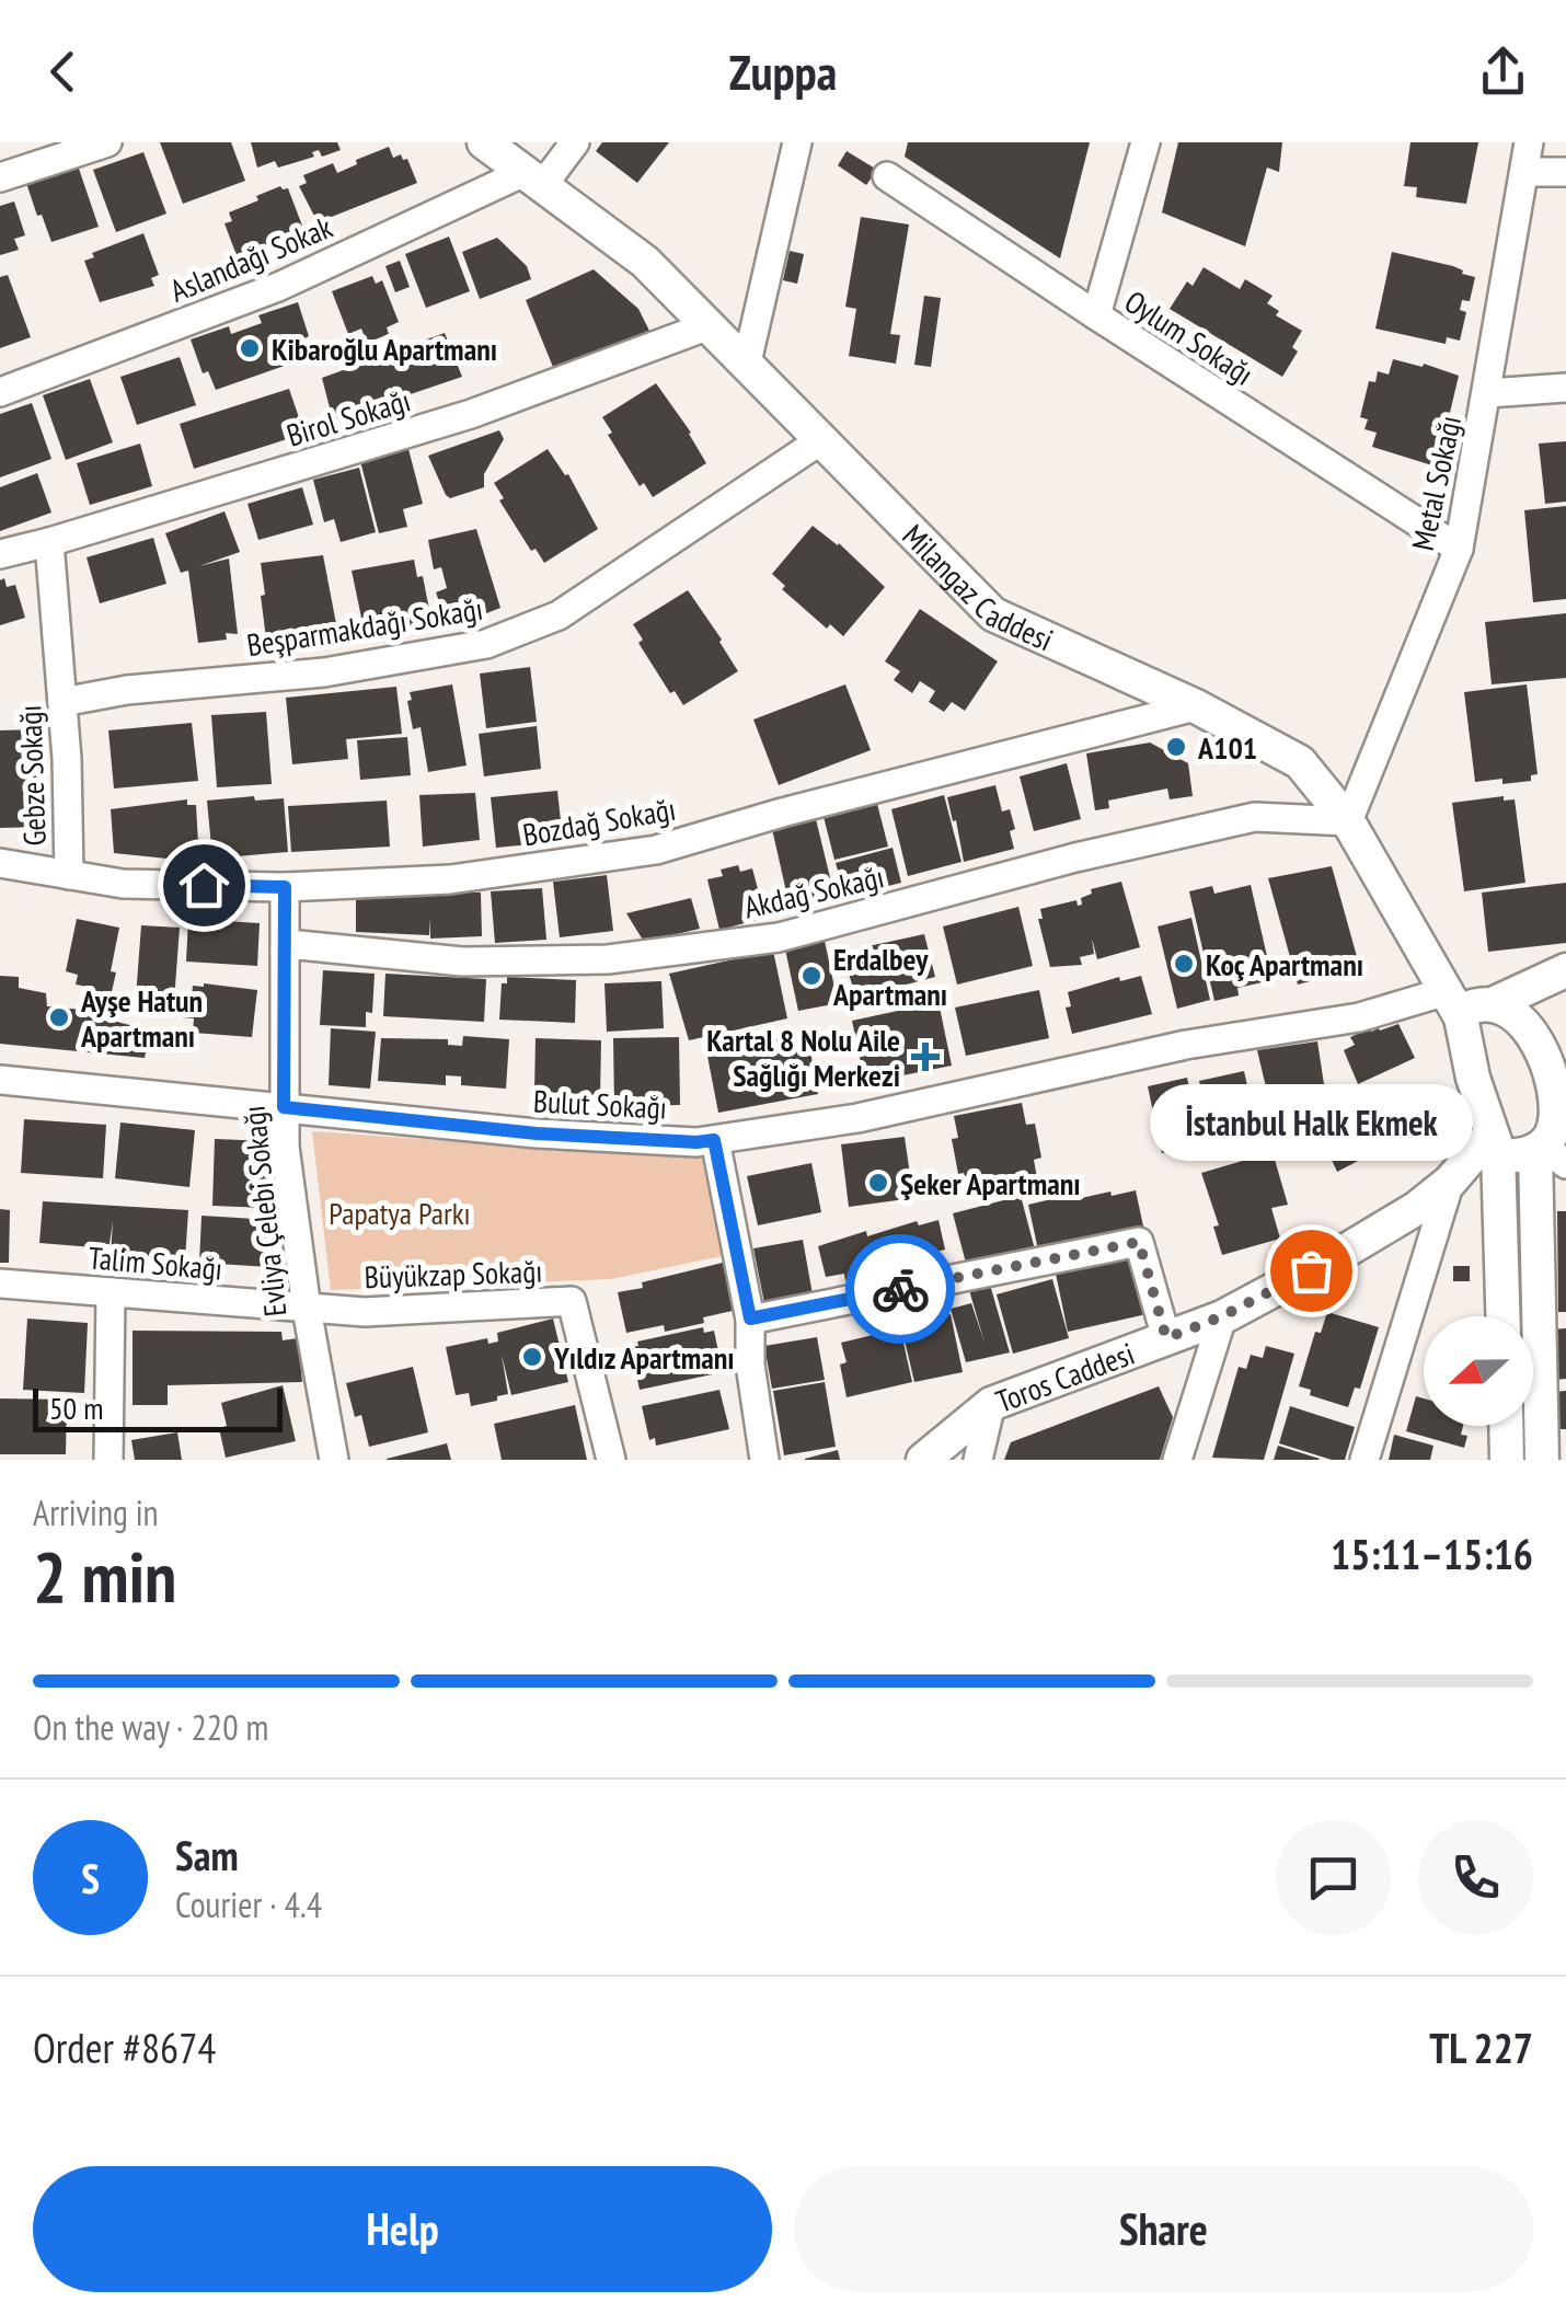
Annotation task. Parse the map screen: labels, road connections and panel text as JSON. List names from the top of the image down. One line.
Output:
{"streets":{"street":["Aslandağı Sokak","Oylum Sokağı","Birol Sokağı","Metal Sokağı","Milangaz Caddesi","Beşparmakdağı Sokağı","Gebze Sokağı","Bozdağ Sokağı","Akdağ Sokağı","Bulut Sokağı","Evliya Çelebi Sokağı","Talim Sokağı","Büyükzap Sokağı","Toros Caddesi"]},"crossings":[["Aslandağı Sokak","Milangaz Caddesi"],["Oylum Sokağı","Metal Sokağı"],["Birol Sokağı","Milangaz Caddesi"],["Birol Sokağı","Gebze Sokağı"],["Metal Sokağı","Milangaz Caddesi"],["Metal Sokağı","Akdağ Sokağı"],["Milangaz Caddesi","Beşparmakdağı Sokağı"],["Milangaz Caddesi","Bozdağ Sokağı"],["Milangaz Caddesi","Akdağ Sokağı"],["Milangaz Caddesi","Bulut Sokağı"],["Milangaz Caddesi","Toros Caddesi"],["Beşparmakdağı Sokağı","Gebze Sokağı"],["Gebze Sokağı","Bozdağ Sokağı"],["Bozdağ Sokağı","Evliya Çelebi Sokağı"],["Akdağ Sokağı","Evliya Çelebi Sokağı"],["Bulut Sokağı","Evliya Çelebi Sokağı"],["Evliya Çelebi Sokağı","Talim Sokağı"],["Evliya Çelebi Sokağı","Büyükzap Sokağı"],["Talim Sokağı","Büyükzap Sokağı"]],"parks":["Papatya Parkı"],"places":{"other":["Kibaroğlu Apartmanı","A101","Koç Apartmanı","Erdalbey Apartmanı","Ayşe Hatun Apartmanı","Şeker Apartmanı","İstanbul Halk Ekmek","Yıldız Apartmanı"],"health":["Kartal 8 Nolu Aile Sağlığı Merkezi"]},"scale_bar":"50 m","north":"left","page":{"header":"Zuppa","bubble":"İstanbul Halk Ekmek","scale":"50 m","heading":["2 min","Arriving in","15:11–15:16"],"panel":["Sam","Courier · 4.4","Order #8674","TL 227"],"bar":"On the way · 220 m","round":"S","buttons":["Help","Share"]}}
